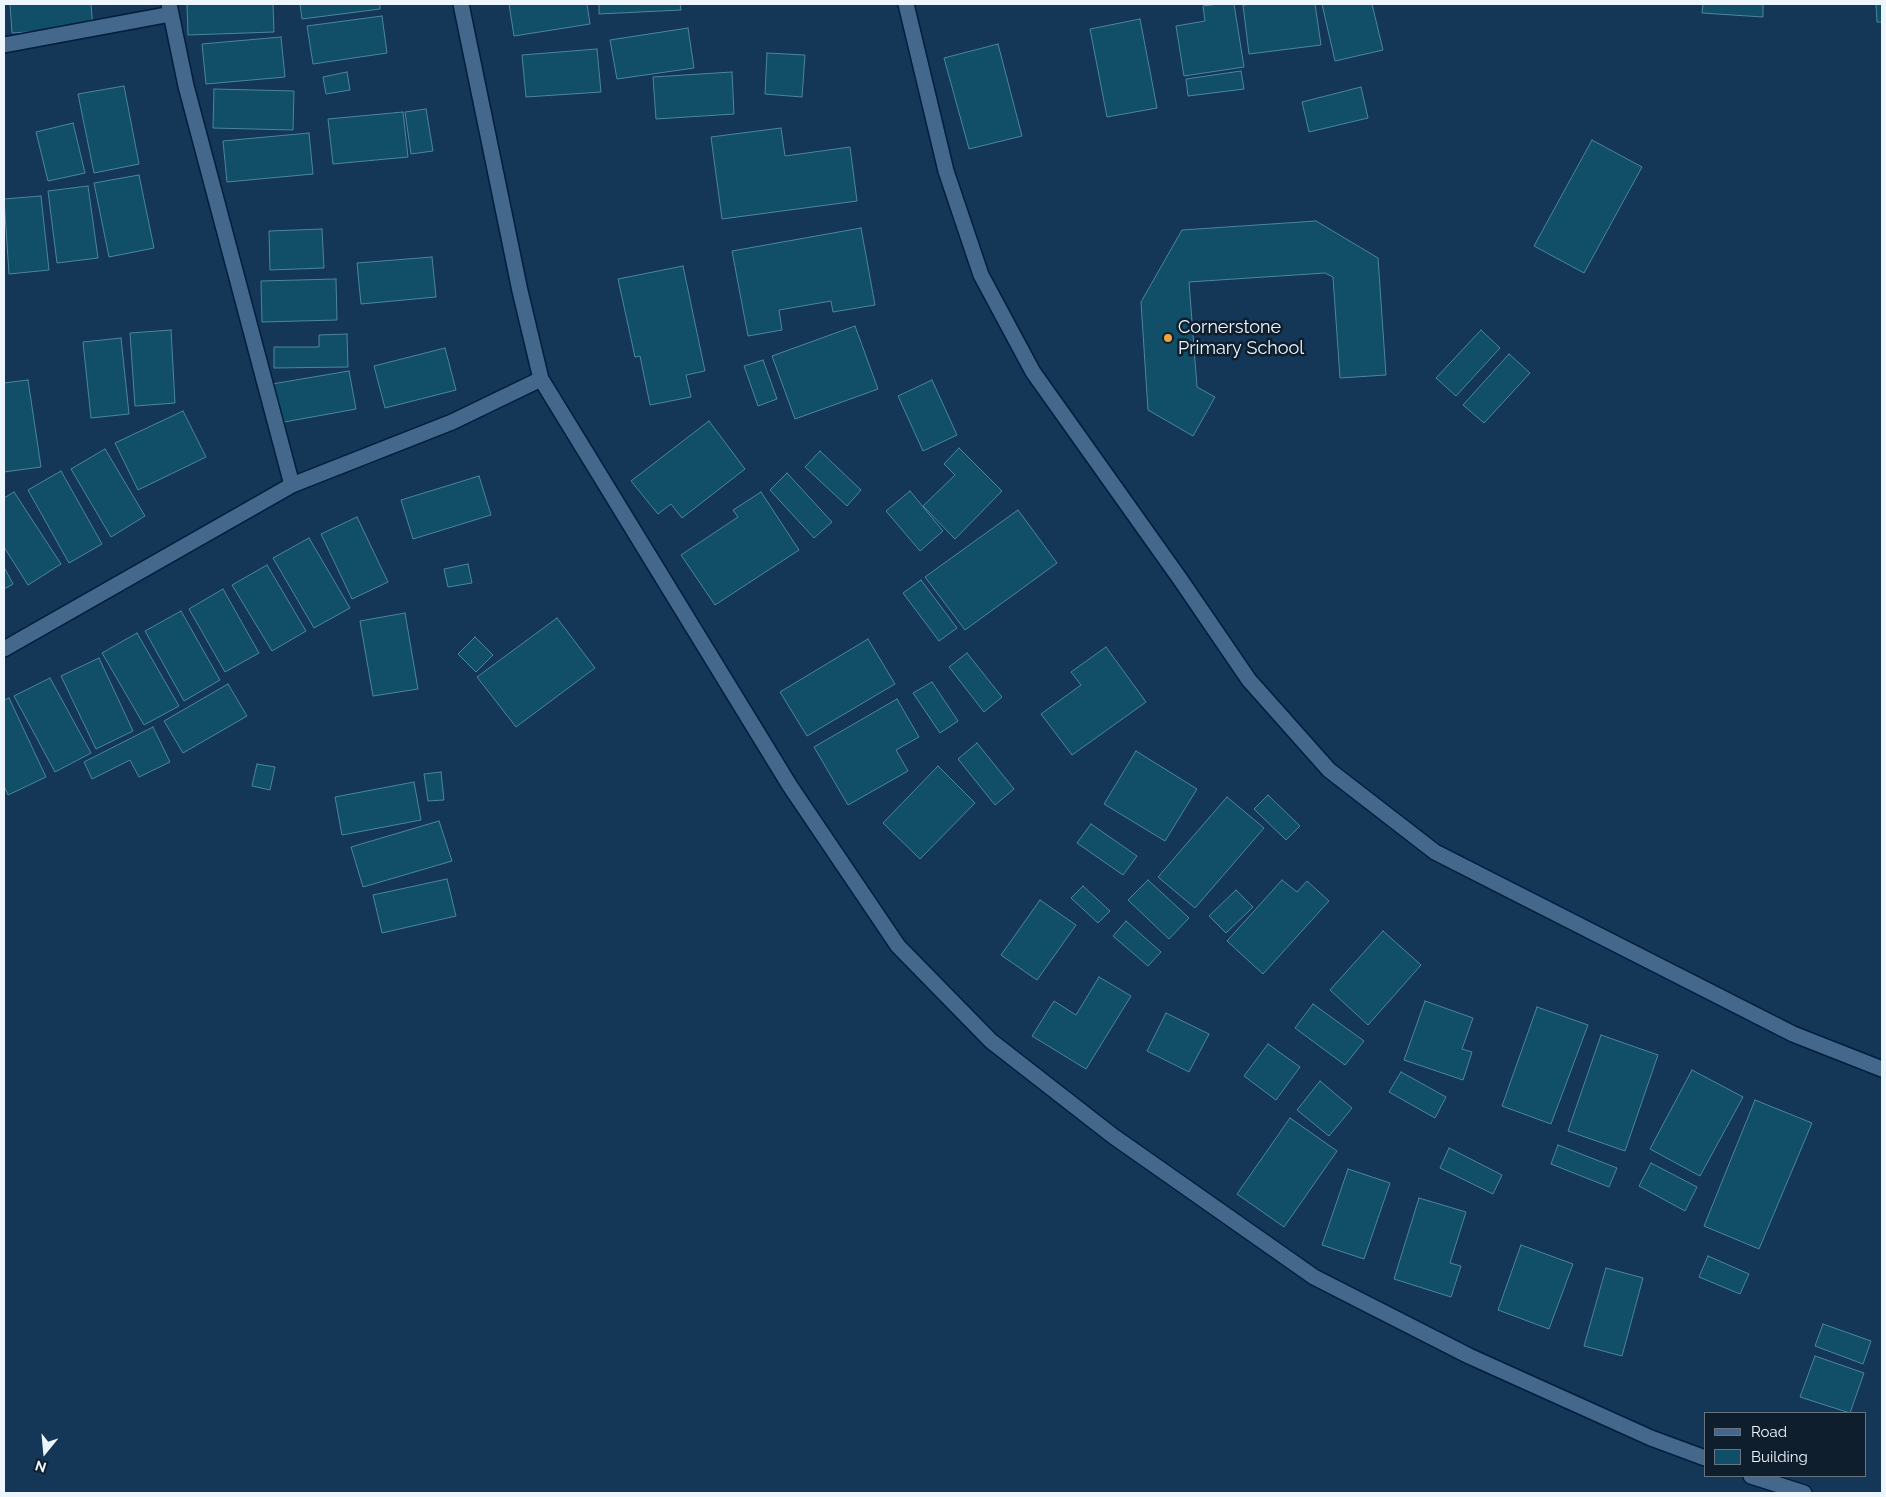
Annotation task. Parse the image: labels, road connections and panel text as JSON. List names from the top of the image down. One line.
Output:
{"places":["Cornerstone Primary School"],"legend":["Road","Building"],"north":"bottom"}
